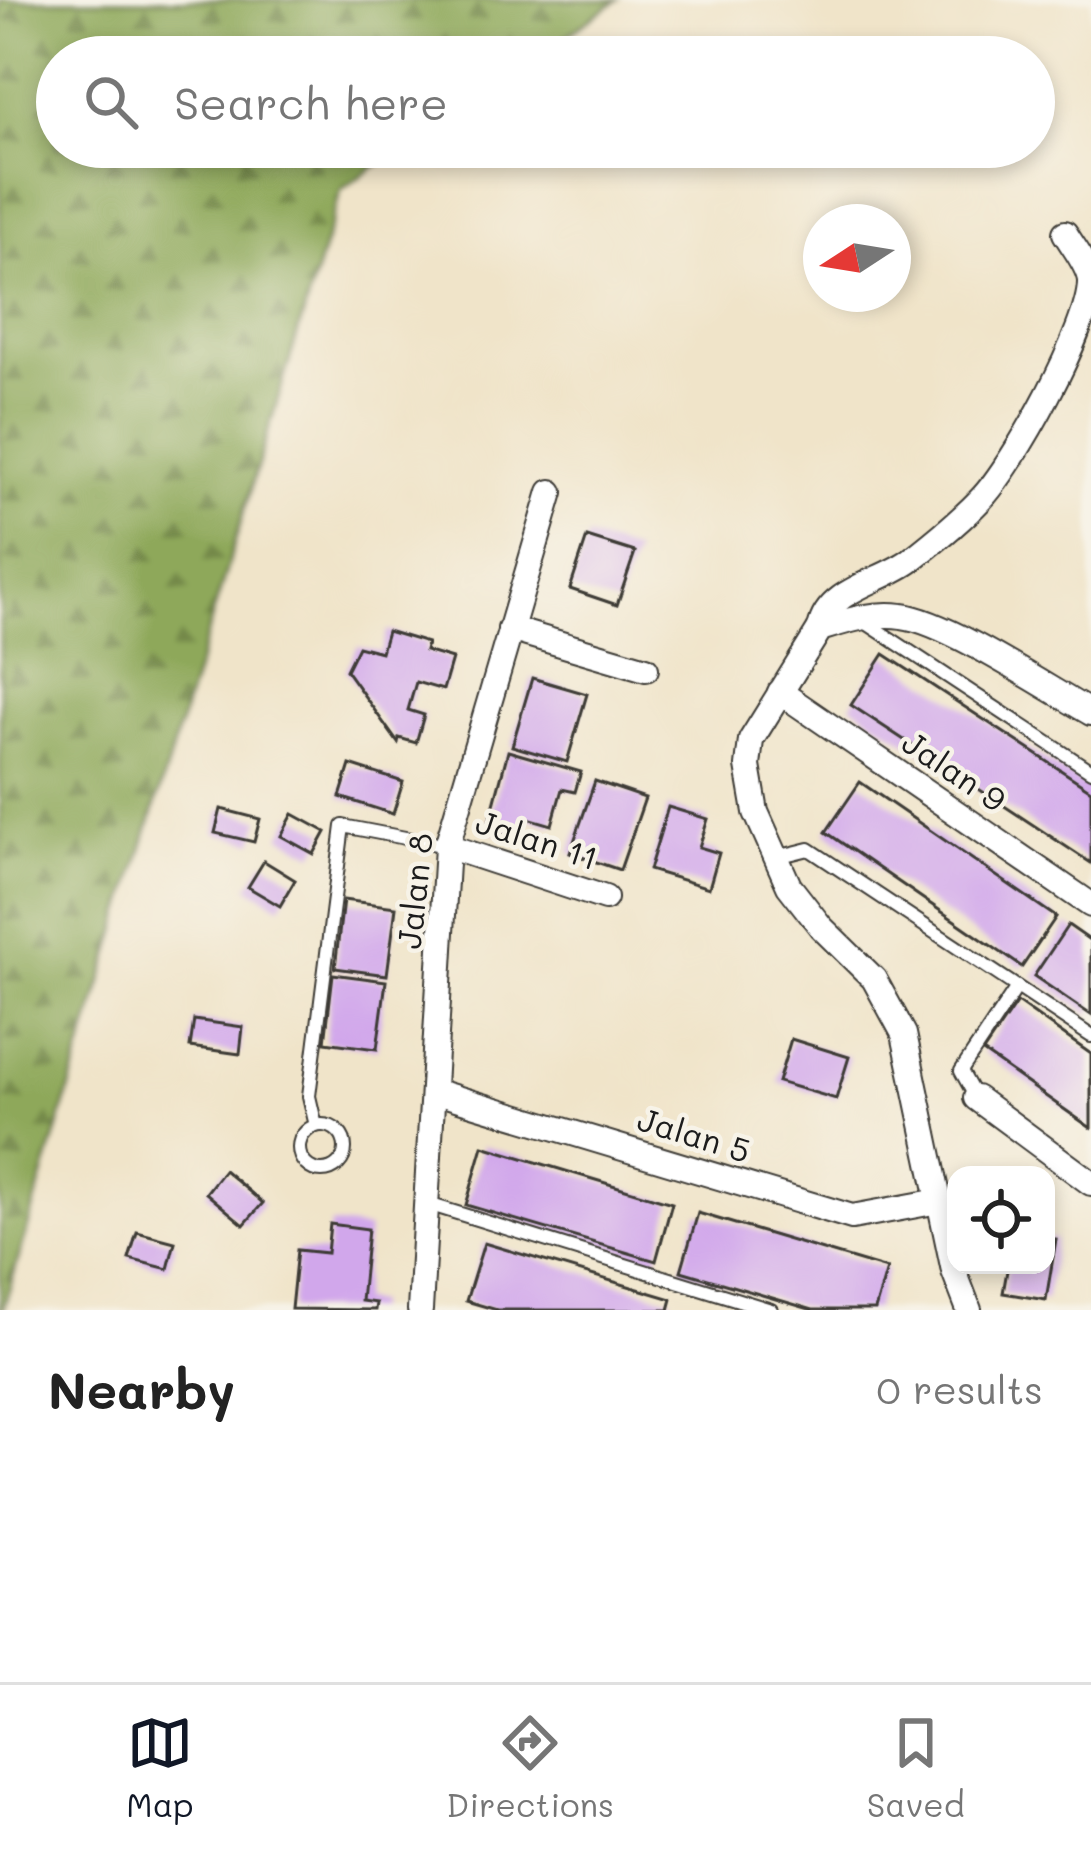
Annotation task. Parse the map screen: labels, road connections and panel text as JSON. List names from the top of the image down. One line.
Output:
{"streets":{"street":["Jalan 9","Jalan 11","Jalan 8","Jalan 5"]},"crossings":[["Jalan 11","Jalan 8"],["Jalan 8","Jalan 5"]],"north":"left","page":{"search":"Search here","heading":["Nearby","0 results"],"nav":["Map","Directions","Saved"]}}
